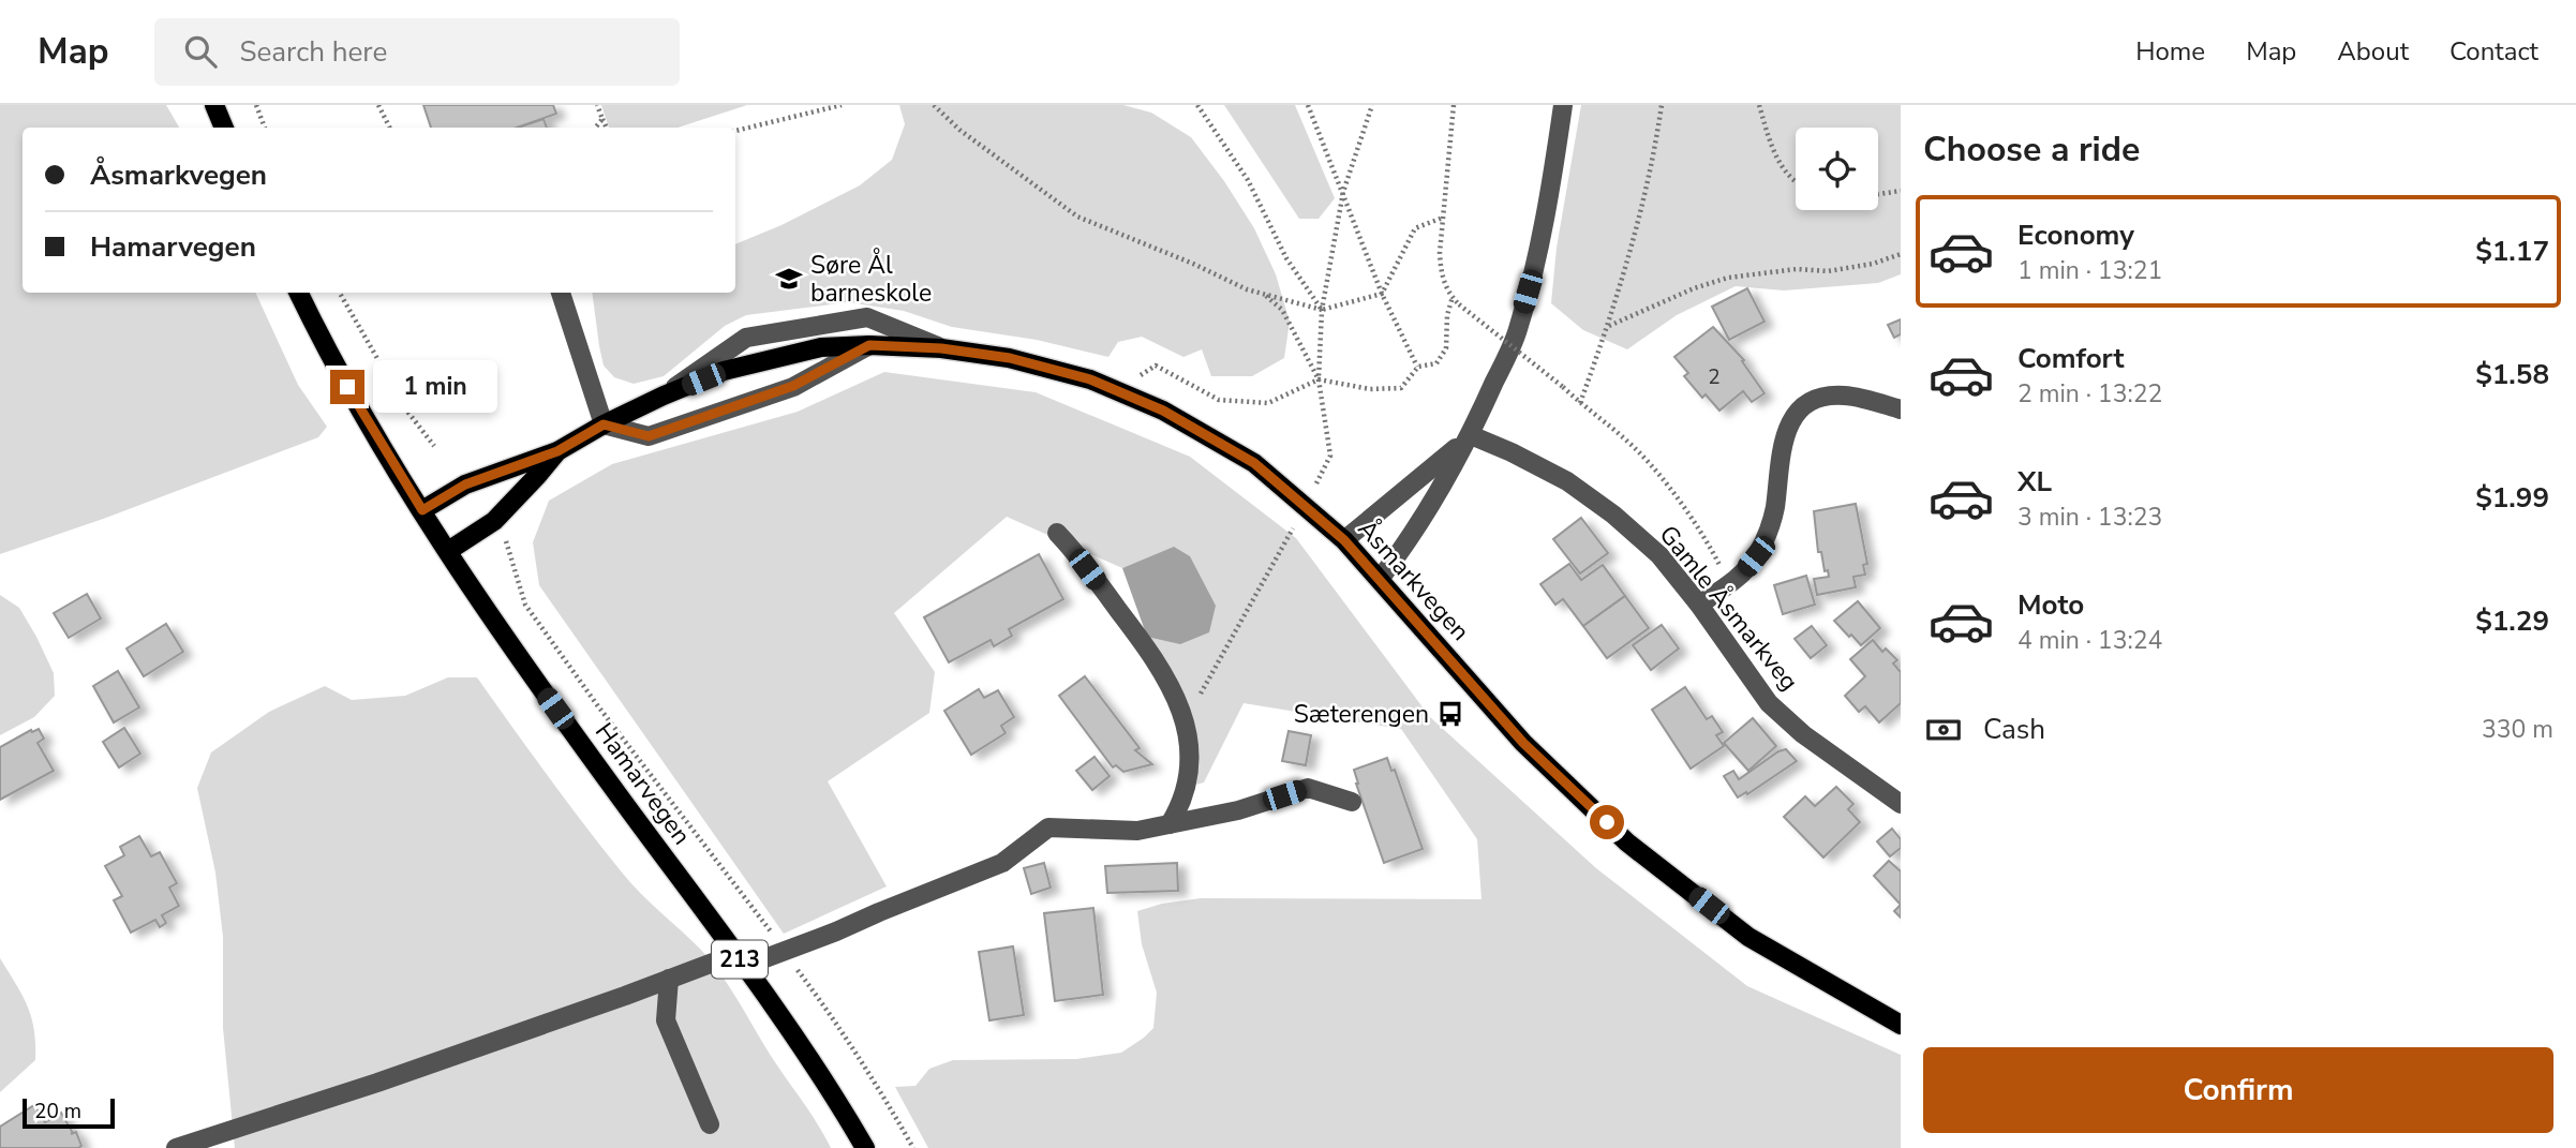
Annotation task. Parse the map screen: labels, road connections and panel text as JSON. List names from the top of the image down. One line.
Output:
{"streets":{"main road":["Åsmarkvegen","Hamarvegen","213"],"street":["Gamle Åsmarkveg"]},"crossings":[["Åsmarkvegen","Hamarvegen"]],"places":{"school or university":["Søre Ål barneskole"],"bus stop":["Sæterengen"]},"house_numbers":["2"],"scale_bar":"20 m","page":{"header":"Map","search":"Search here","nav":["Home","Map","About","Contact"],"heading":"Choose a ride","banner":["Åsmarkvegen","Hamarvegen"],"list":[{"name":"Economy","note":"1 min · 13:21","value":"$1.17"},{"name":"Comfort","note":"2 min · 13:22","value":"$1.58"},{"name":"XL","note":"3 min · 13:23","value":"$1.99"},{"name":"Moto","note":"4 min · 13:24","value":"$1.29"}],"bubble":"1 min","pay":["Cash","330 m"],"buttons":"Confirm","scale":"20 m"}}
